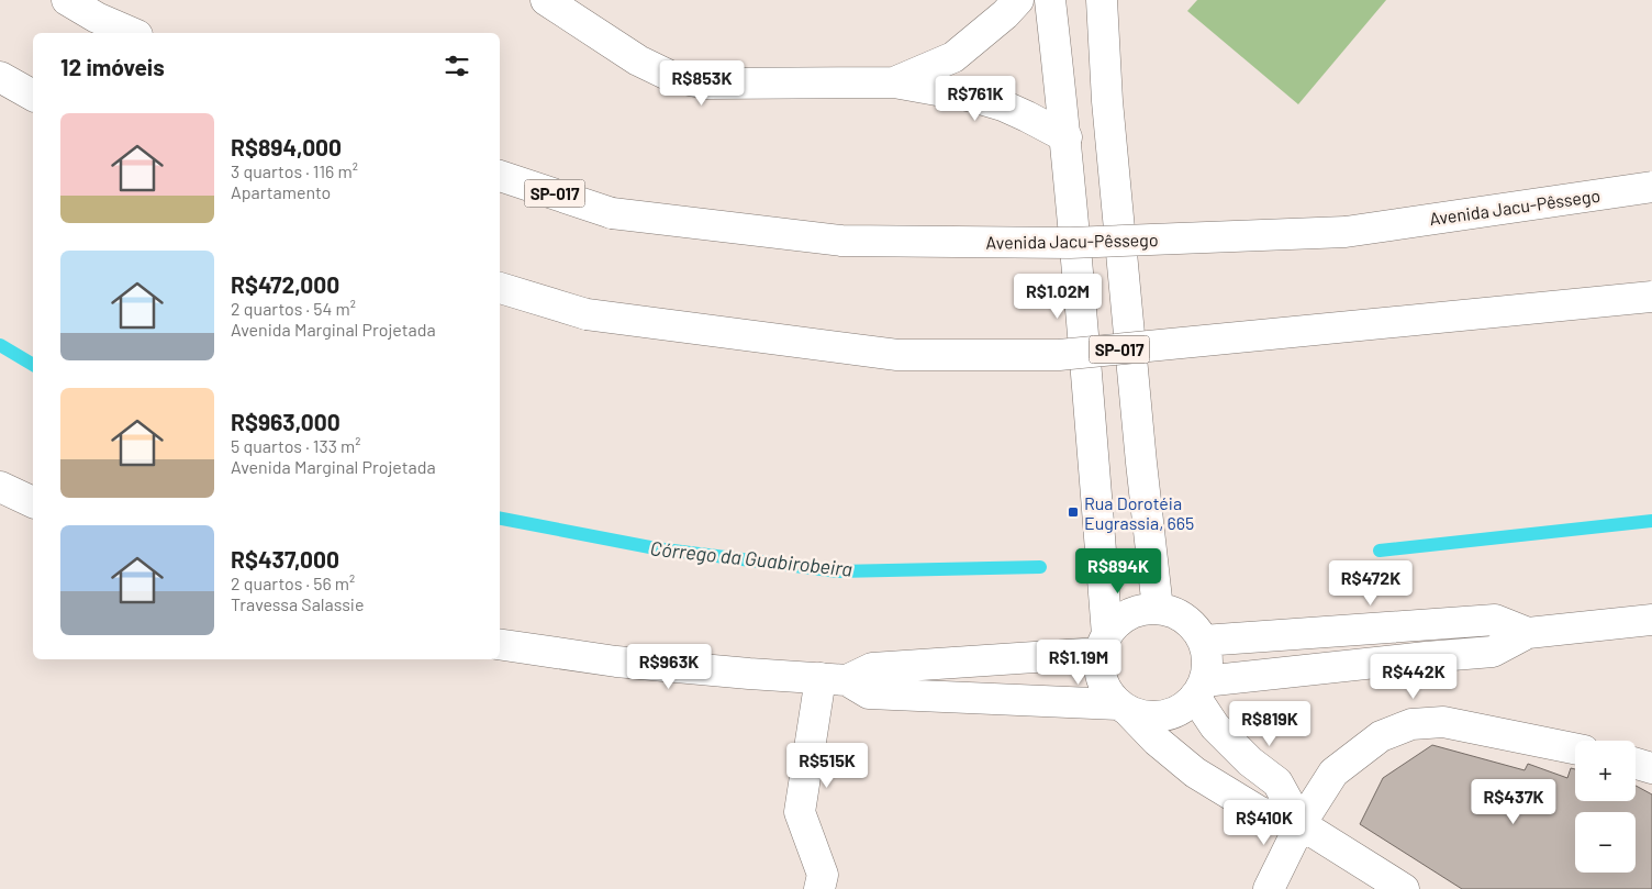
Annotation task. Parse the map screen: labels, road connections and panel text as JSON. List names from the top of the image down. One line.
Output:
{"streets":{"main road":["SP-017","Avenida Jacu-Pêssego"]},"water":["Córrego da Guabirobeira"],"places":{"transit":["Rua Dorotéia Eugrassia, 665"]},"page":{"heading":"12 imóveis","price":["R$853K","R$761K","R$1.02M","R$894K","R$472K","R$1.19M","R$963K","R$442K","R$819K","R$515K","R$437K","R$410K"],"list":[{"name":"R$894,000","note":"3 quartos · 116 m² · Apartamento"},{"name":"R$472,000","note":"2 quartos · 54 m² · Avenida Marginal Projetada"},{"name":"R$963,000","note":"5 quartos · 133 m² · Avenida Marginal Projetada"},{"name":"R$437,000","note":"2 quartos · 56 m² · Travessa Salassie"}],"map_buttons":["+","−"]}}
